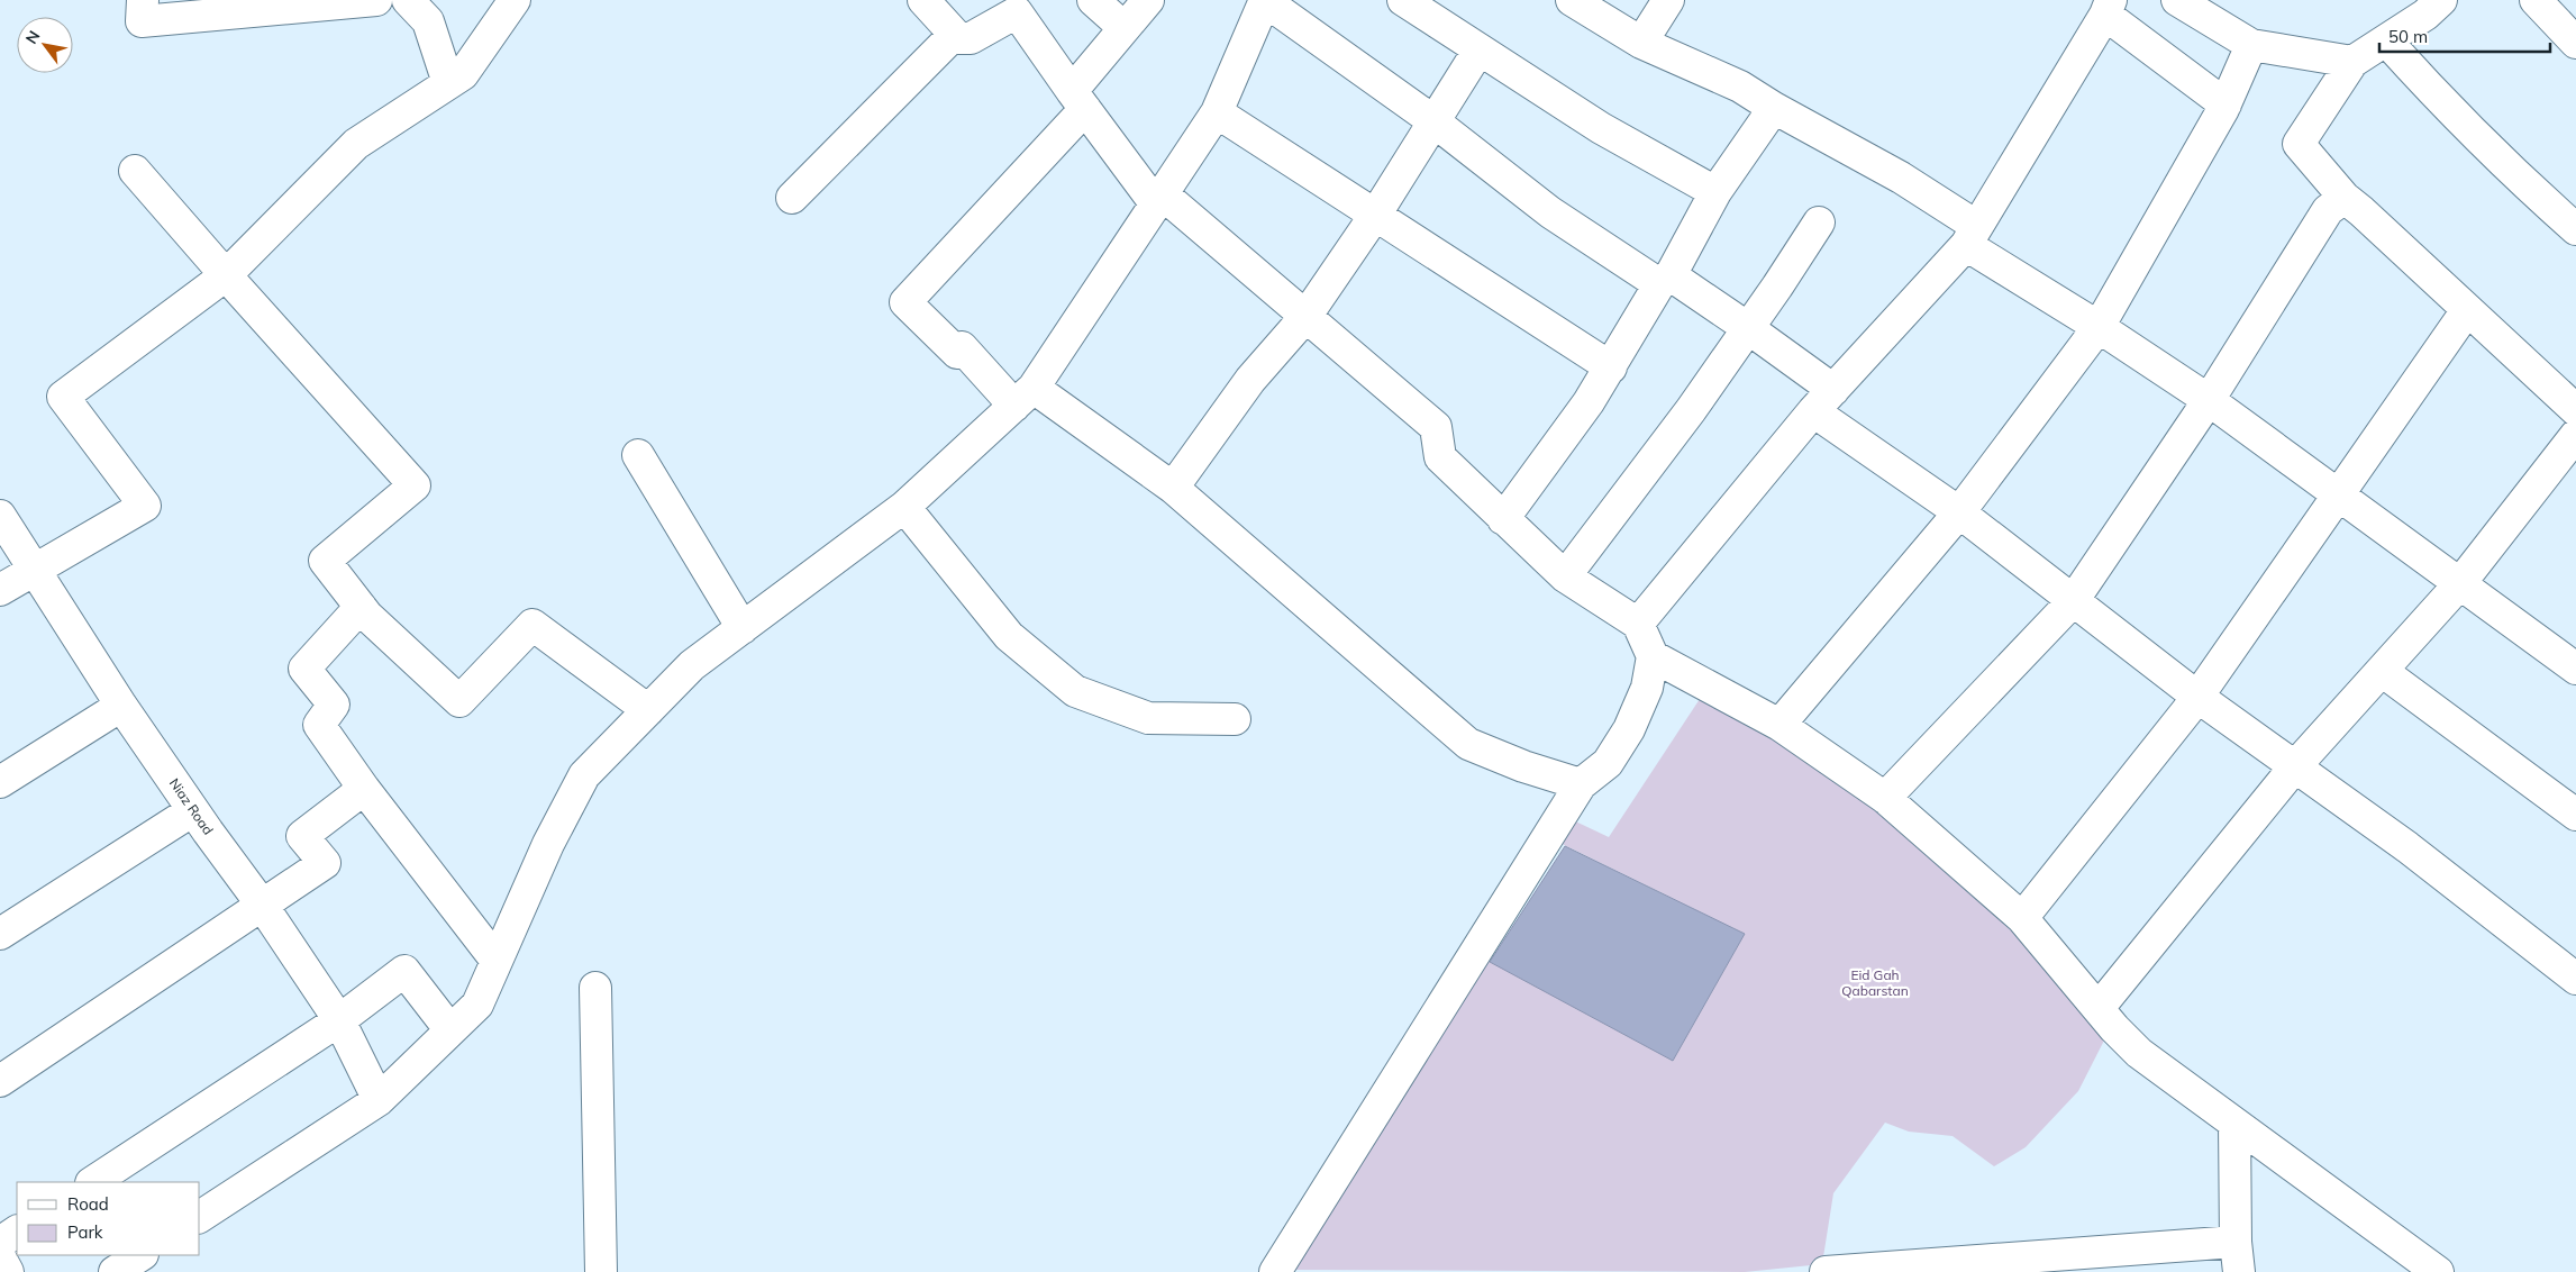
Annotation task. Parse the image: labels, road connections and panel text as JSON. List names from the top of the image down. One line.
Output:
{"streets":{"street":["Niaz Road"]},"parks":["Eid Gah Qabarstan"],"legend":["Road","Park"],"scale_bar":"50 m","north":"top left"}
